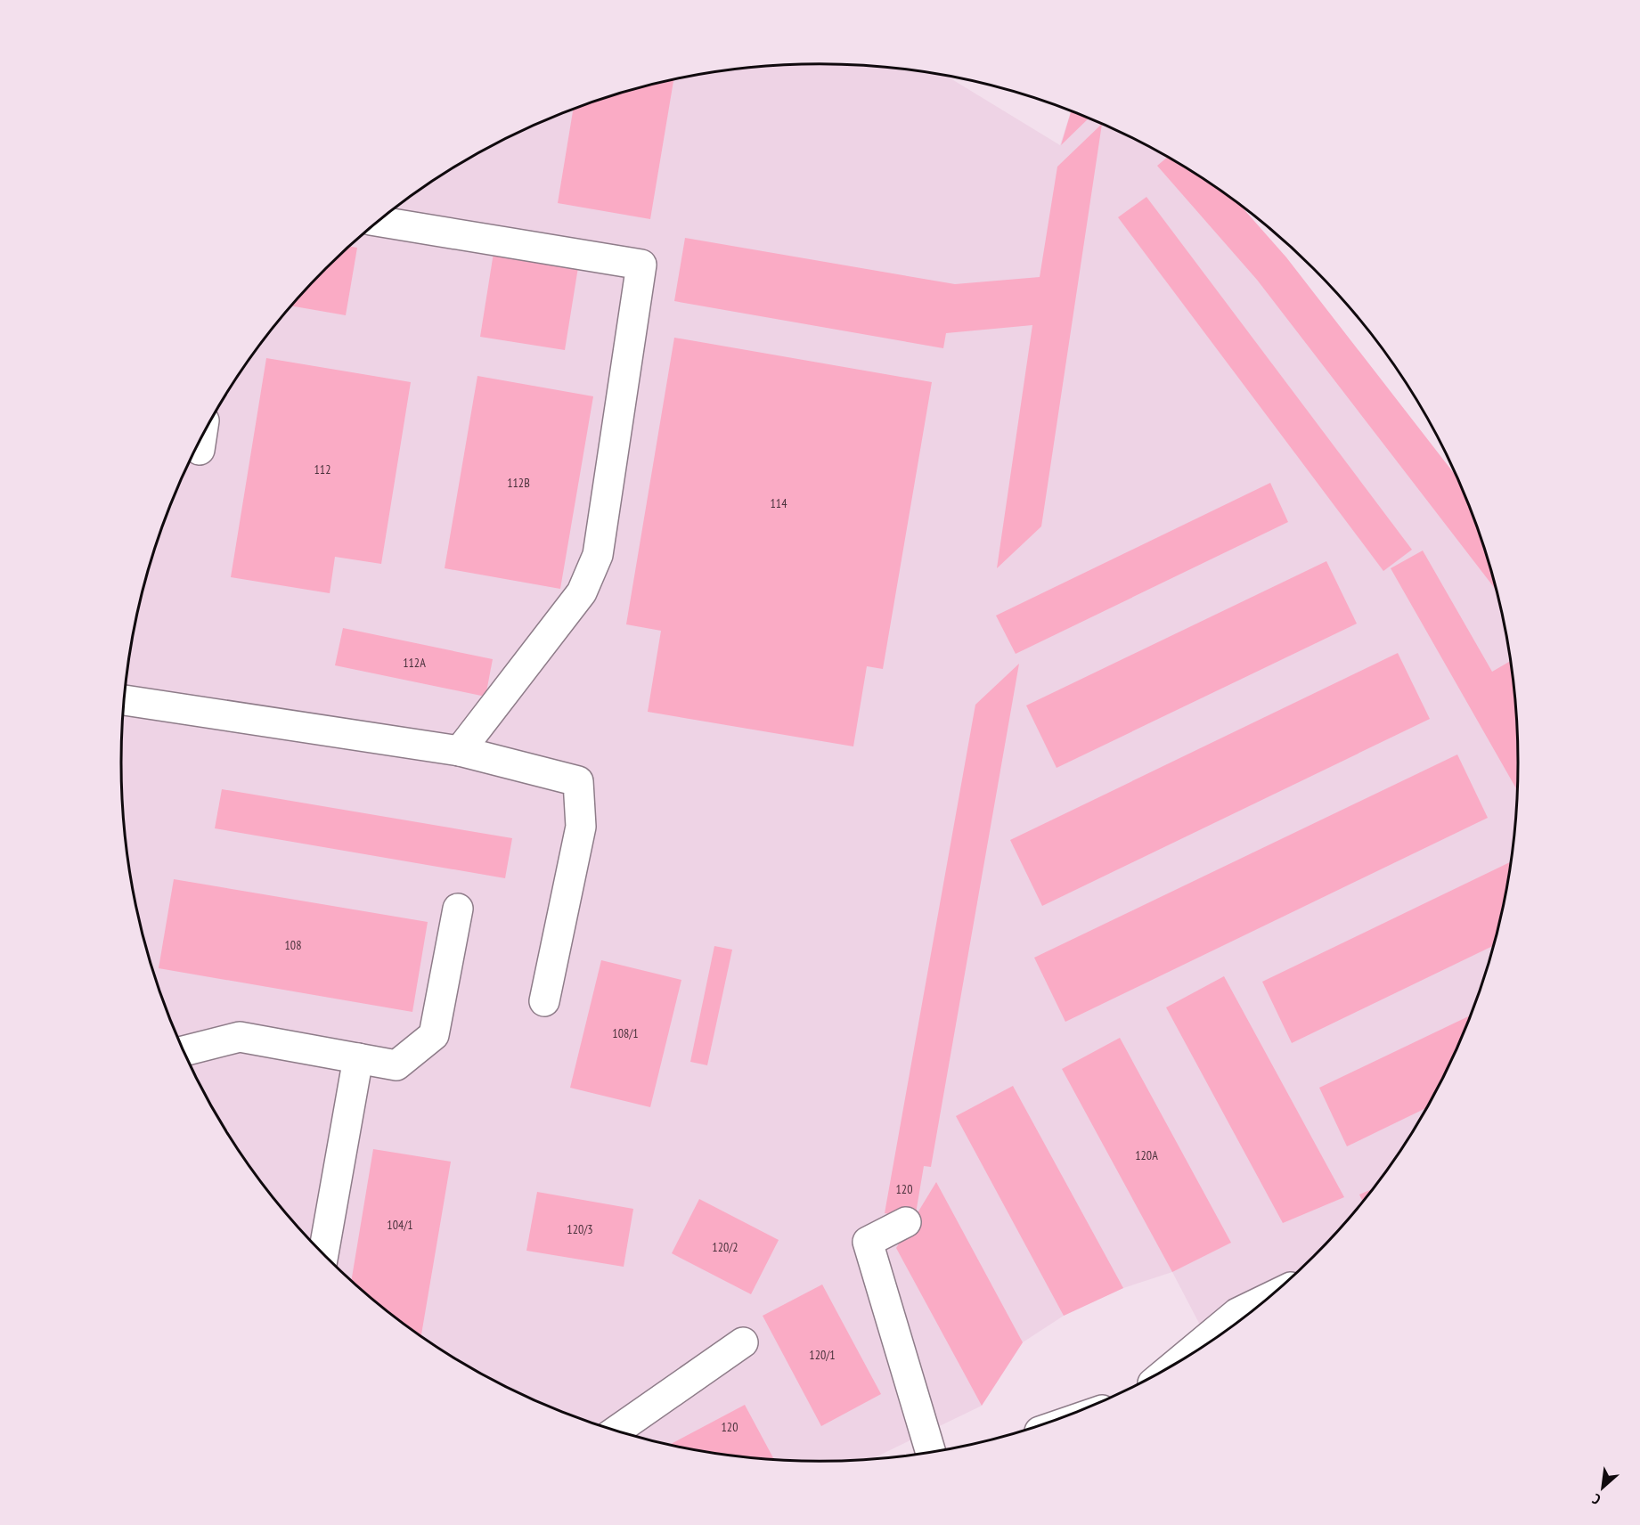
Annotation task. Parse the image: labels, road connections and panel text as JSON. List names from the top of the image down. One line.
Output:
{"house_numbers":["112","112В","114","112А","108","108/1","120А","120","104/1","120/3","120/2","120/1","120"],"north":"bottom left"}
